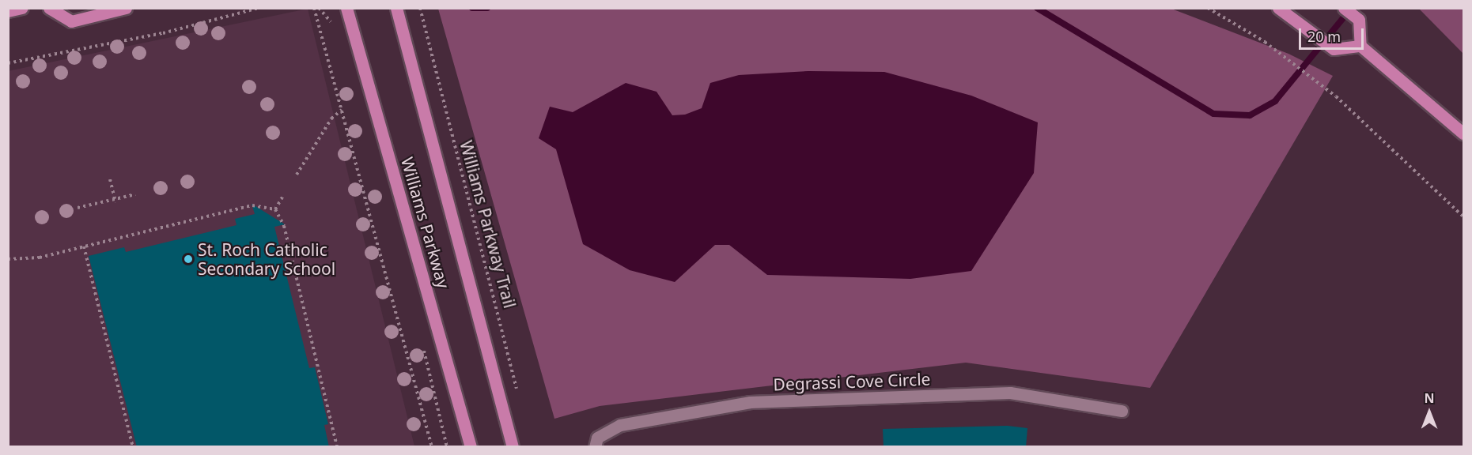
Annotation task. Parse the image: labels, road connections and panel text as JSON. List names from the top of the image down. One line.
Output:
{"streets":{"main road":["Williams Parkway"],"street":["Degrassi Cove Circle"],"path":["Williams Parkway Trail"]},"places":["St. Roch Catholic Secondary School"],"scale_bar":"20 m","north":"top"}
